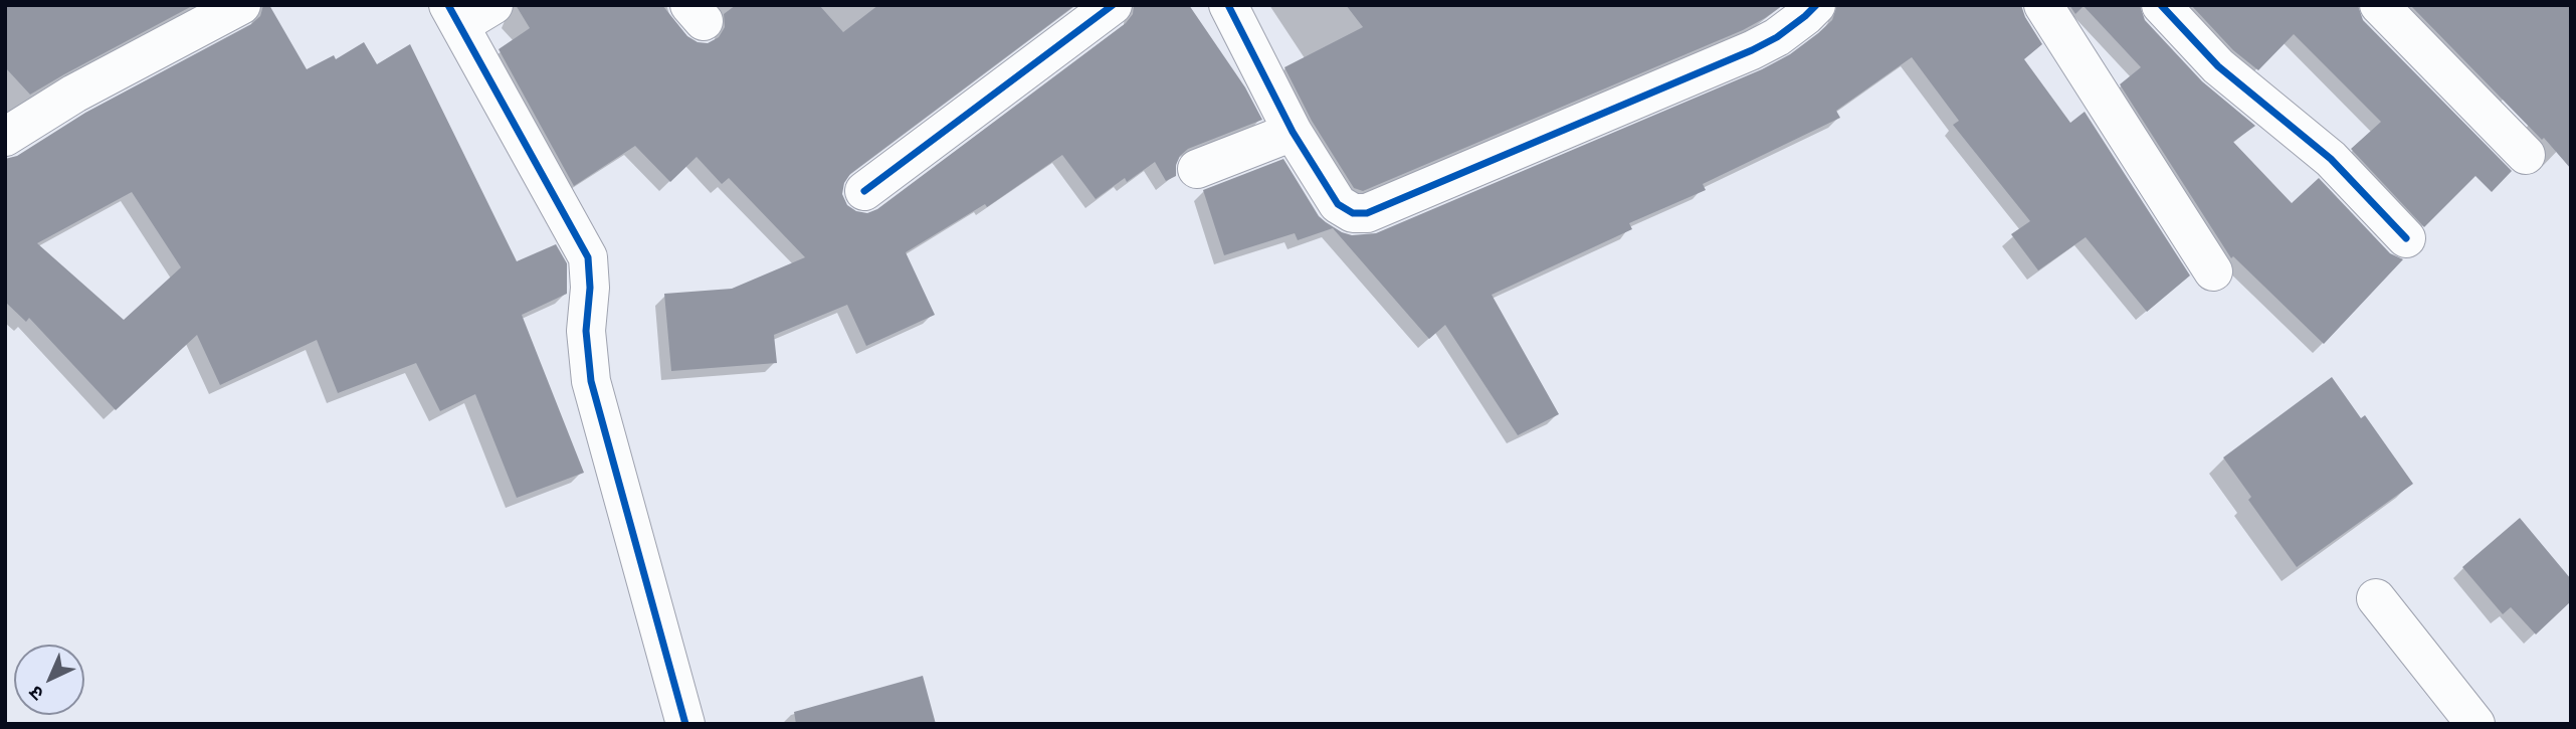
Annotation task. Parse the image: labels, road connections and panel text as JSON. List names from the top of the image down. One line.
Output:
{"north":"bottom left"}
